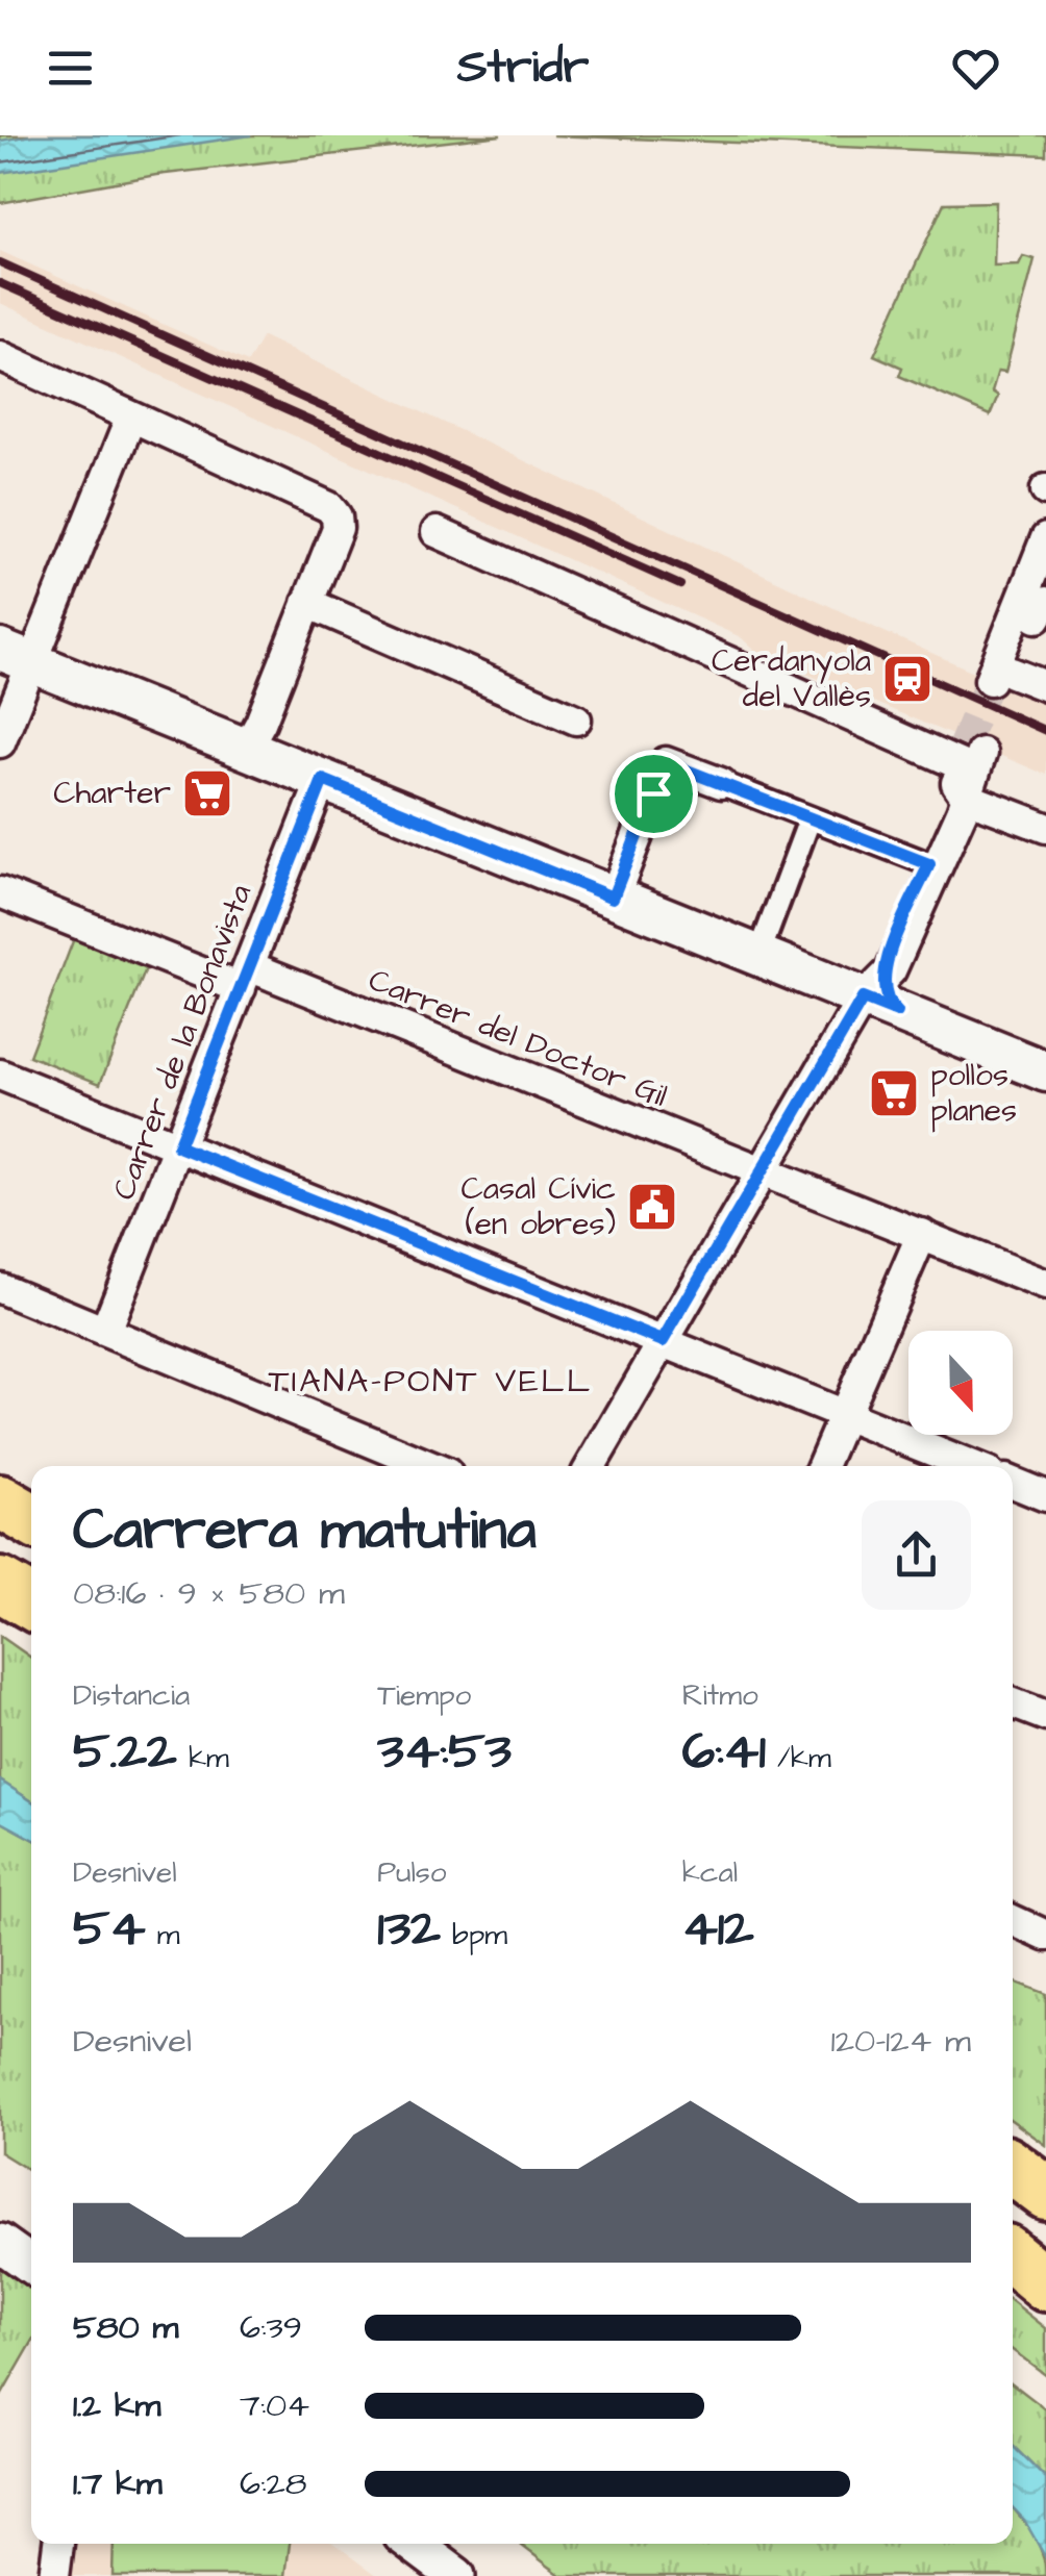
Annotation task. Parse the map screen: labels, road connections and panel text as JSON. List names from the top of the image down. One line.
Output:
{"streets":{"street":["Carrer del Doctor Gil","Carrer de la Bonavista"]},"crossings":[["Carrer del Doctor Gil","Carrer de la Bonavista"]],"districts":["TIANA-PONT VELL"],"places":{"station":["Cerdanyola del Vallès"],"supermarket":["Charter","pollos planes"],"public building":["Casal Cívic (en obres)"]},"north":"bottom","page":{"header":"Stridr","heading":["Carrera matutina","08:16 · 9 × 580 m"],"stats":[["Distancia","5.22 km"],["Tiempo","34:53"],["Ritmo","6:41 /km"],["Desnivel","54 m"],["Pulso","132 bpm"],["kcal","412"]],"chart":["Desnivel","120–124 m"],"list":[{"name":"580 m","note":"6:39"},{"name":"1.2 km","note":"7:04"},{"name":"1.7 km","note":"6:28"}]}}
